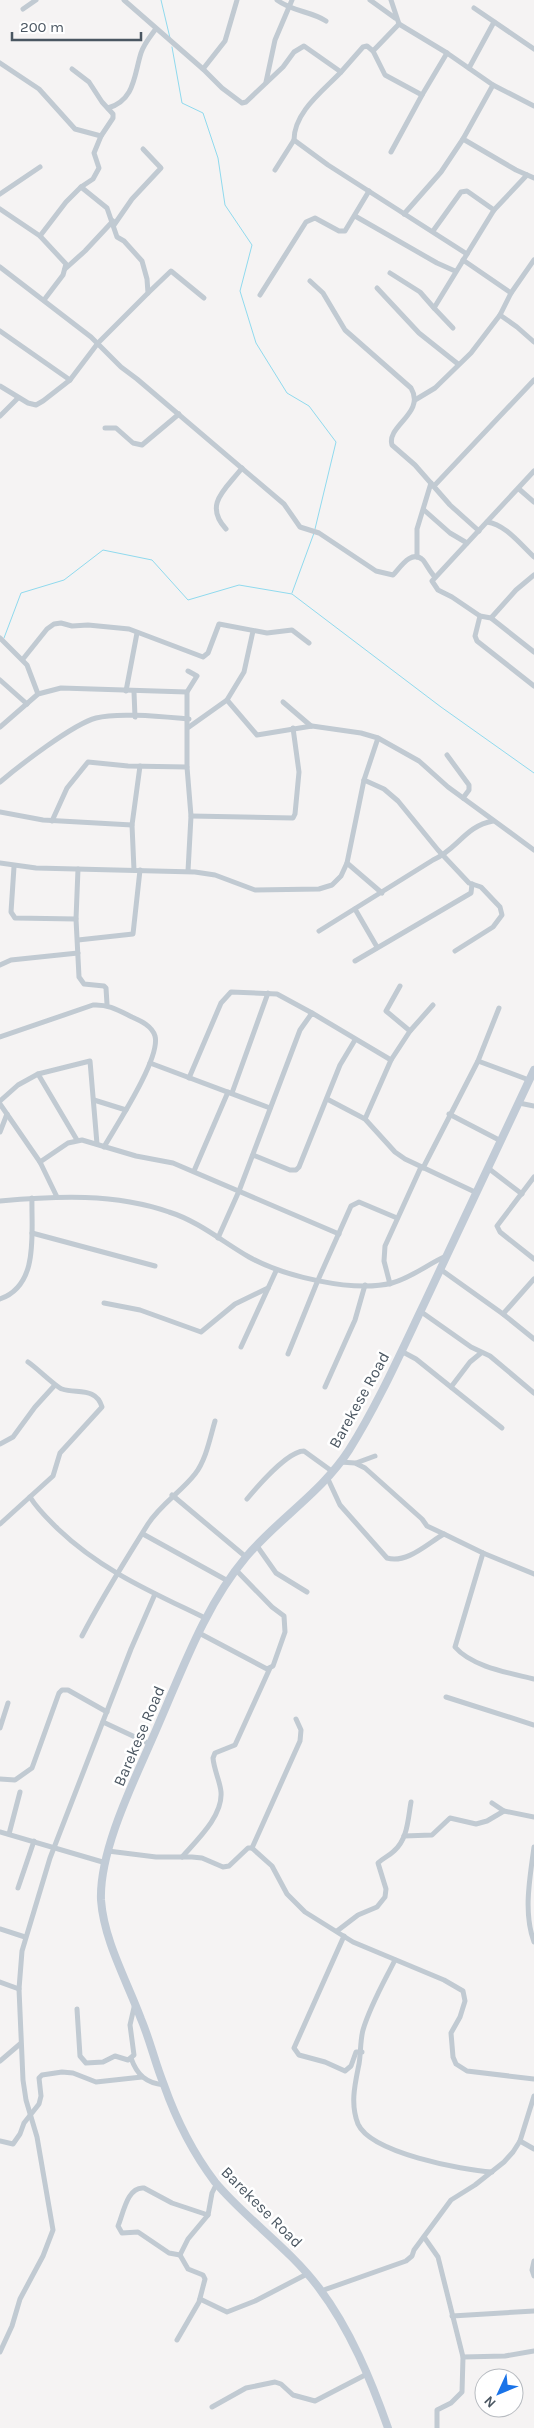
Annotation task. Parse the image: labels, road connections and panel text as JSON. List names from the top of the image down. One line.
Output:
{"streets":{"main road":["Barekese Road"]},"scale_bar":"200 m","north":"bottom left"}
